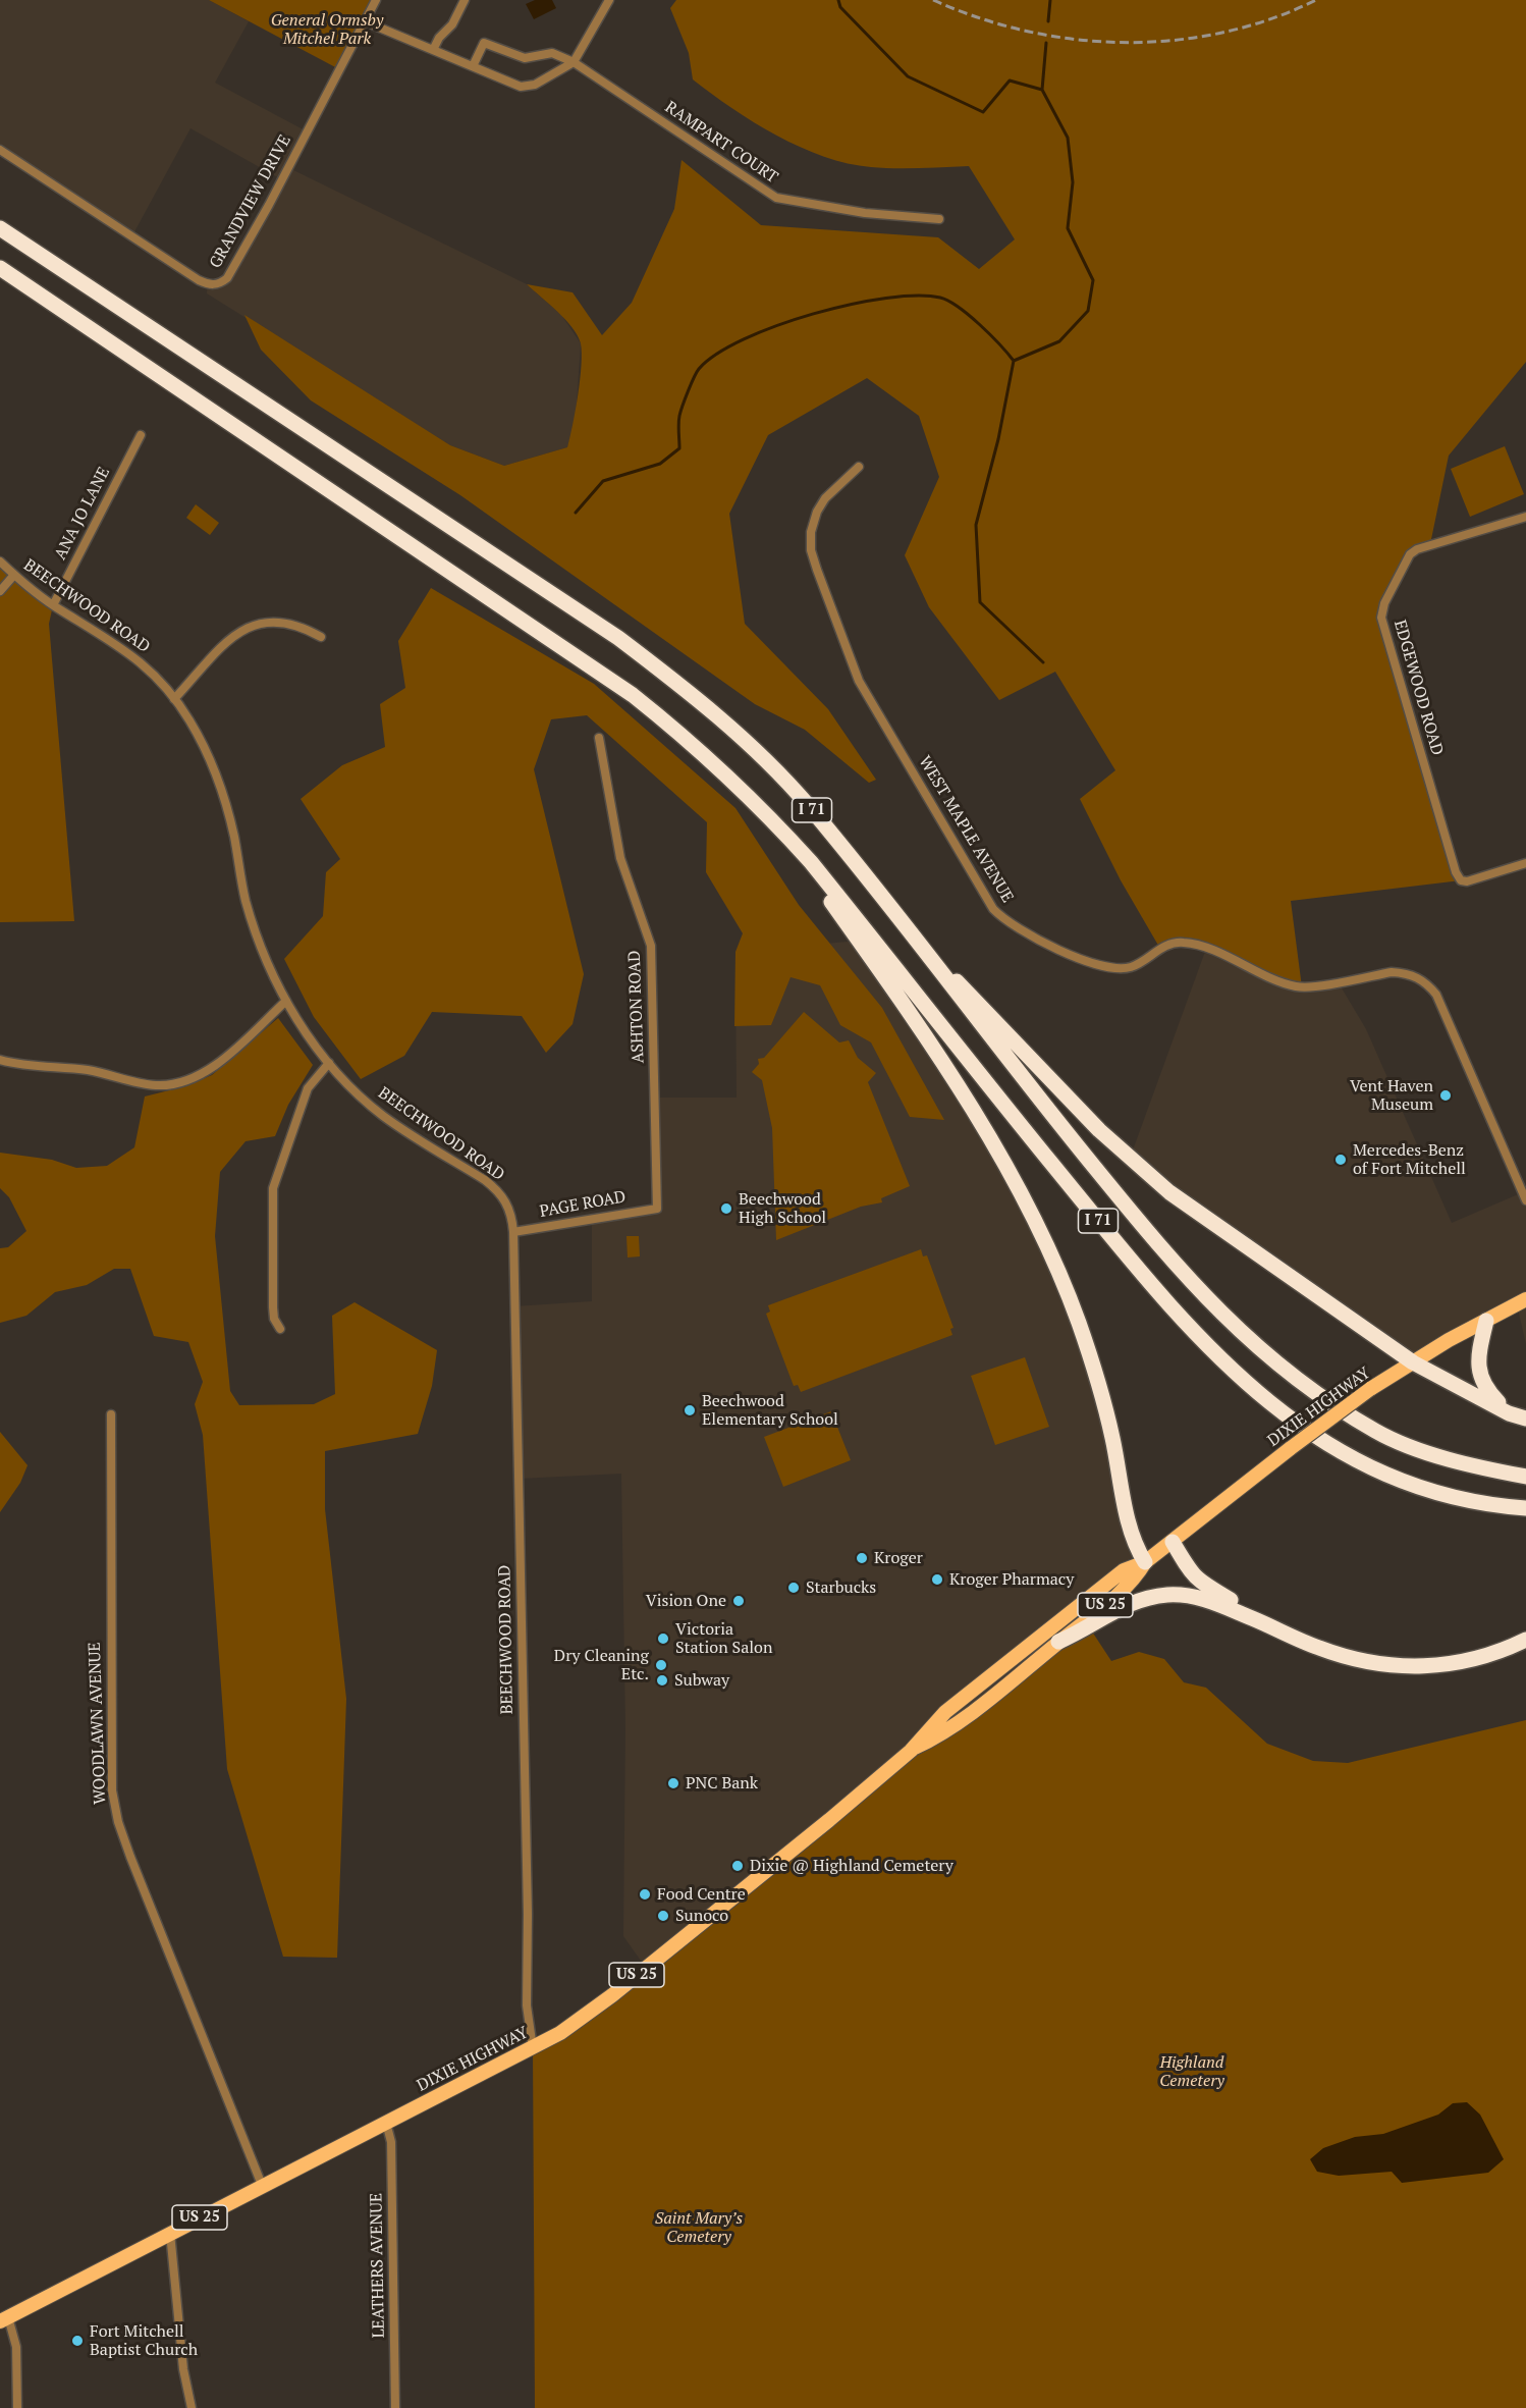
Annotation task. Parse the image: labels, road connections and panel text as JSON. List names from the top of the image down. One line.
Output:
{"streets":{"highway":["I 71"],"main road":["DIXIE HIGHWAY","US 25"],"street":["RAMPART COURT","GRANDVIEW DRIVE","ANA JO LANE","BEECHWOOD ROAD","EDGEWOOD ROAD","WEST MAPLE AVENUE","ASHTON ROAD","PAGE ROAD","WOODLAWN AVENUE","LEATHERS AVENUE"]},"crossings":[["ANA JO LANE","BEECHWOOD ROAD"],["BEECHWOOD ROAD","PAGE ROAD"],["BEECHWOOD ROAD","DIXIE HIGHWAY"],["ASHTON ROAD","PAGE ROAD"],["DIXIE HIGHWAY","WOODLAWN AVENUE"],["DIXIE HIGHWAY","LEATHERS AVENUE"]],"parks":["General Ormsby Mitchel Park","Highland Cemetery","Saint Mary’s Cemetery"],"places":["Vent Haven Museum","Mercedes-Benz of Fort Mitchell","Beechwood High School","Beechwood Elementary School","Kroger","Kroger Pharmacy","Starbucks","Vision One","Victoria Station Salon","Dry Cleaning Etc.","Subway","PNC Bank","Dixie @ Highland Cemetery","Food Centre","Sunoco","Fort Mitchell Baptist Church"]}
